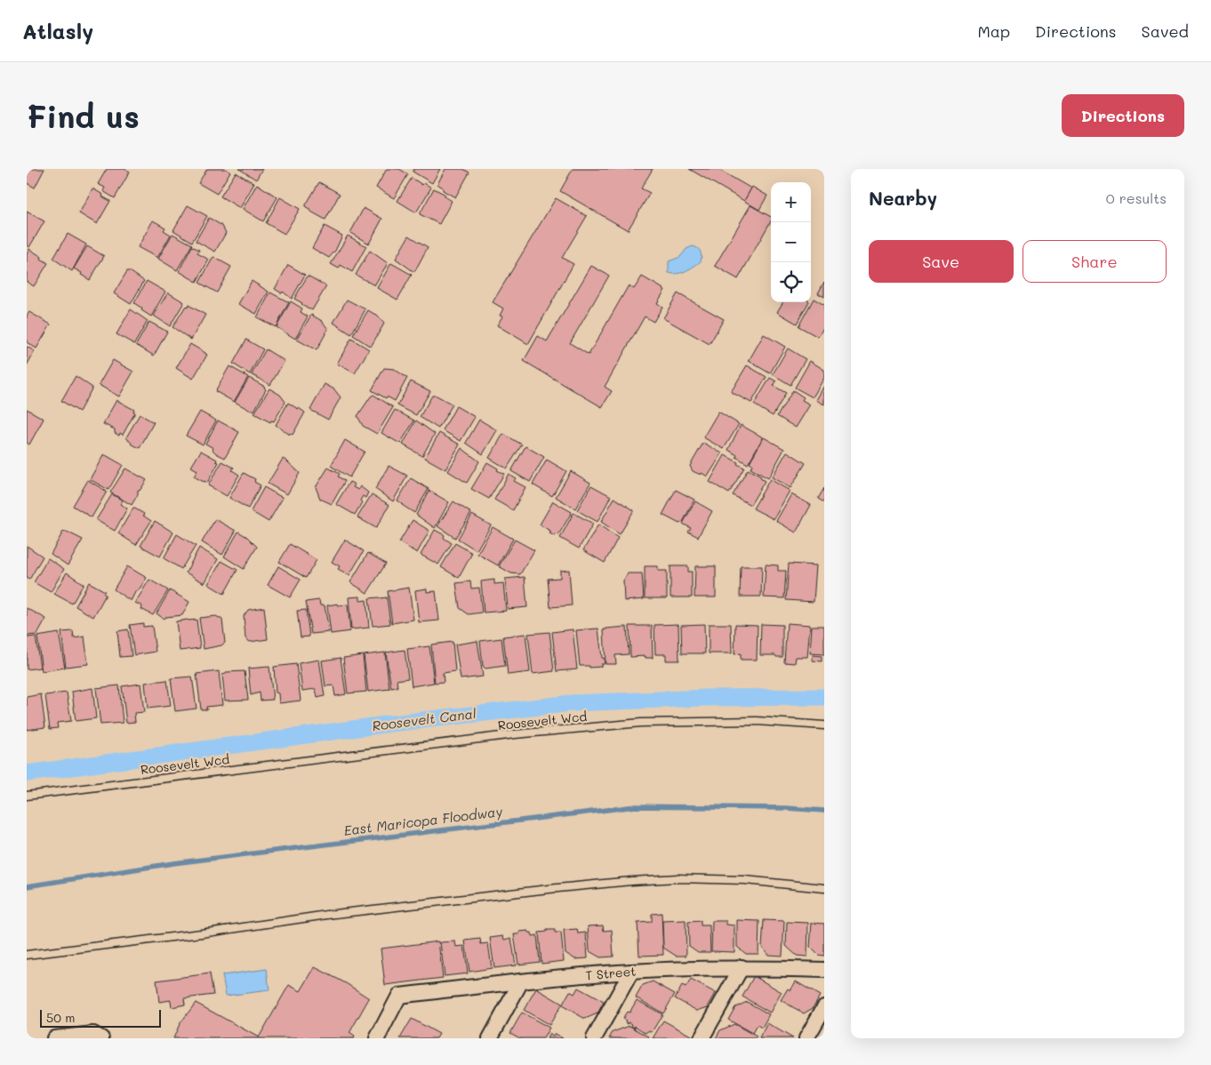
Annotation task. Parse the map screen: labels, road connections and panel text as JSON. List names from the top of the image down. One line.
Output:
{"streets":{"street":["T Street"],"lane":["Roosevelt Wcd"]},"water":["Roosevelt Canal","East Maricopa Floodway"],"scale_bar":"50 m","page":{"header":"Atlasly","nav":["Map","Directions","Saved"],"buttons":["Directions",["Save","Share"]],"title":"Find us","heading":["Nearby","0 results"],"map_buttons":["+","−"],"scale":"50 m"}}
